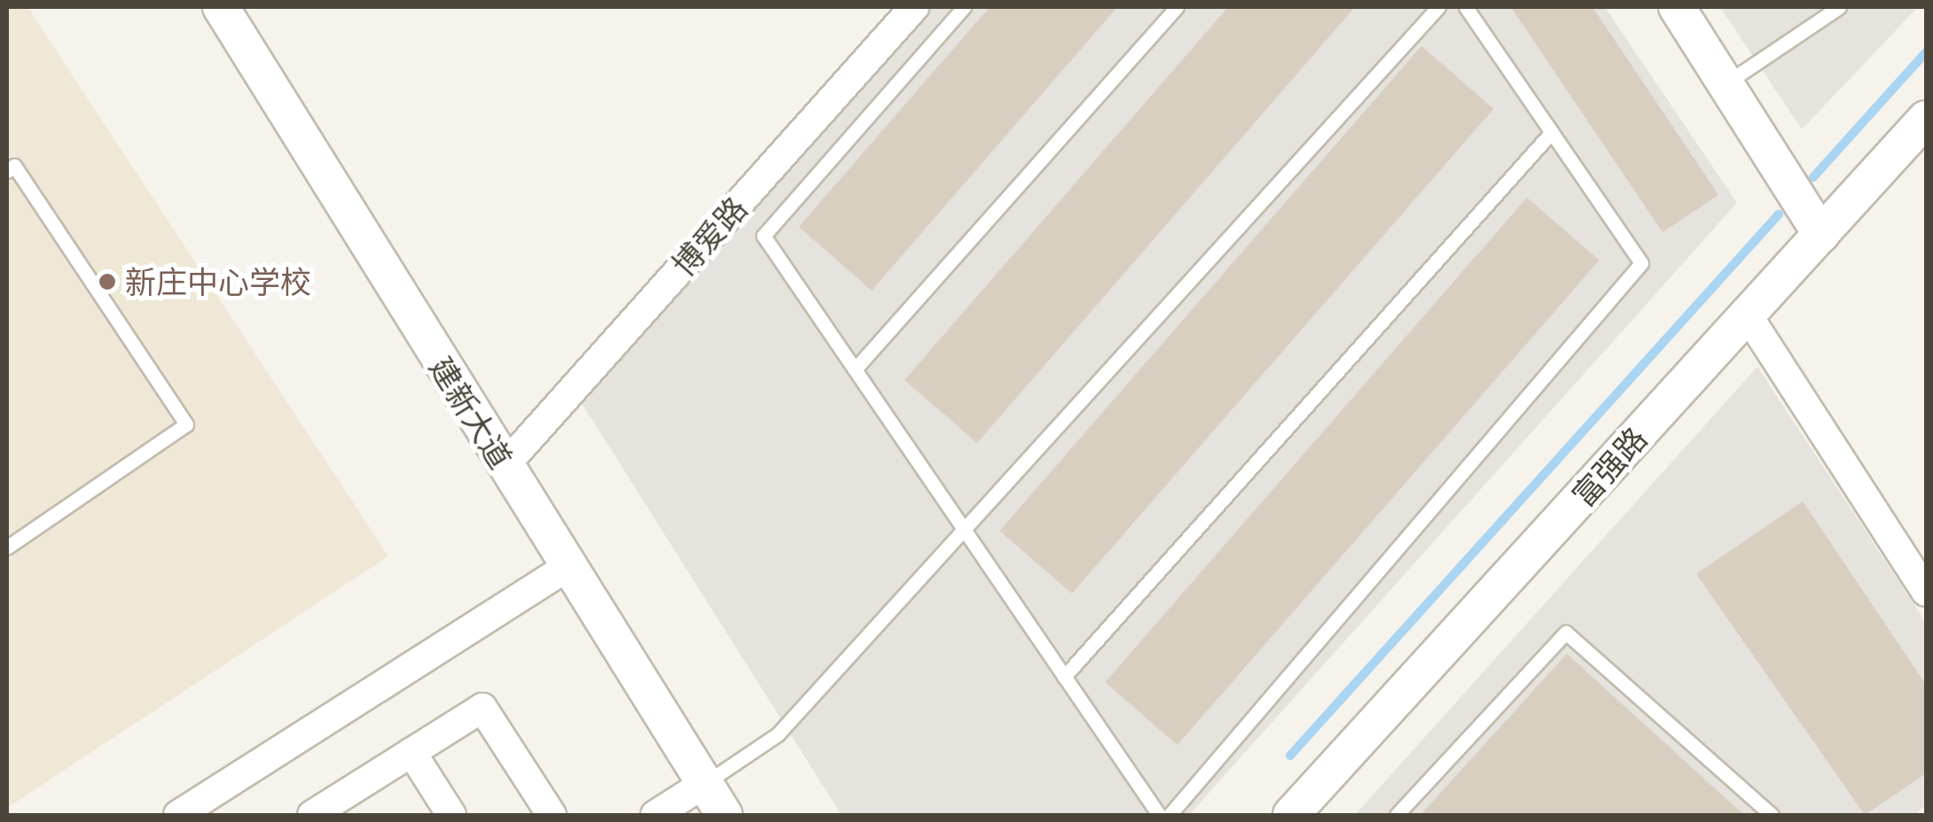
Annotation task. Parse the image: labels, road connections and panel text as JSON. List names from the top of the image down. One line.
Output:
{"streets":{"street":["博爱路","建新大道","富强路"]},"crossings":[["博爱路","建新大道"]],"places":["新庄中心学校"]}
